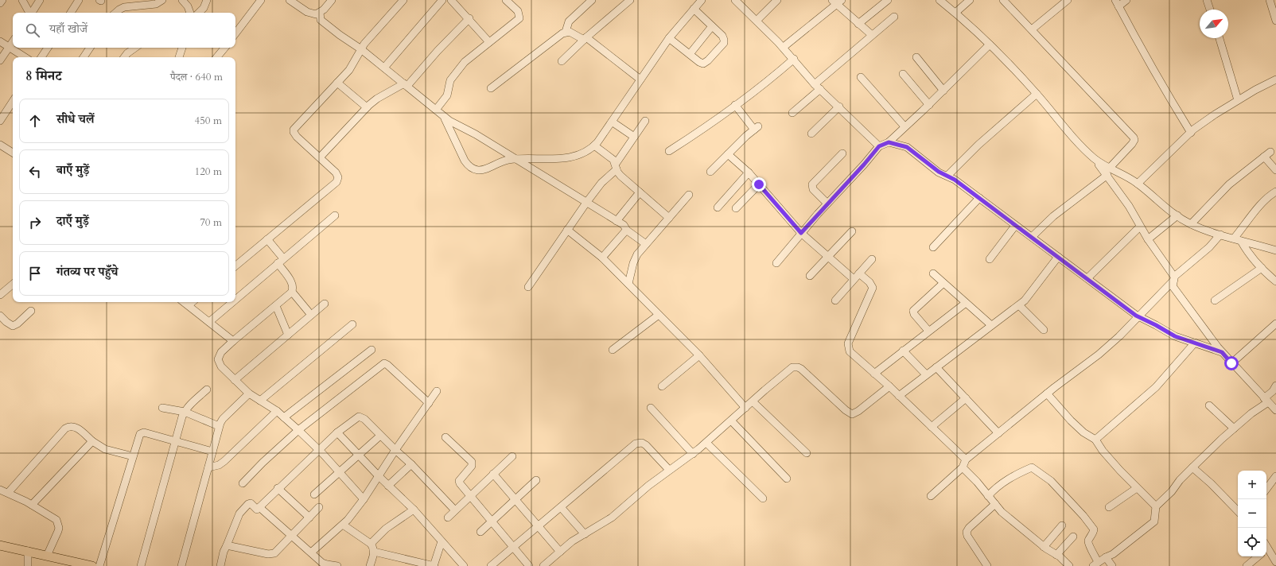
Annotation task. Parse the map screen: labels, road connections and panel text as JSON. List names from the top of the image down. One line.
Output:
{"north":"top right","page":{"search":"यहाँ खोजें","heading":["8 मिनट","पैदल · 640 m"],"list":[["सीधे चलें","450 m"],["बाएँ मुड़ें","120 m"],["दाएँ मुड़ें","70 m"],"गंतव्य पर पहुँचे"],"map_buttons":["+","−"]}}
